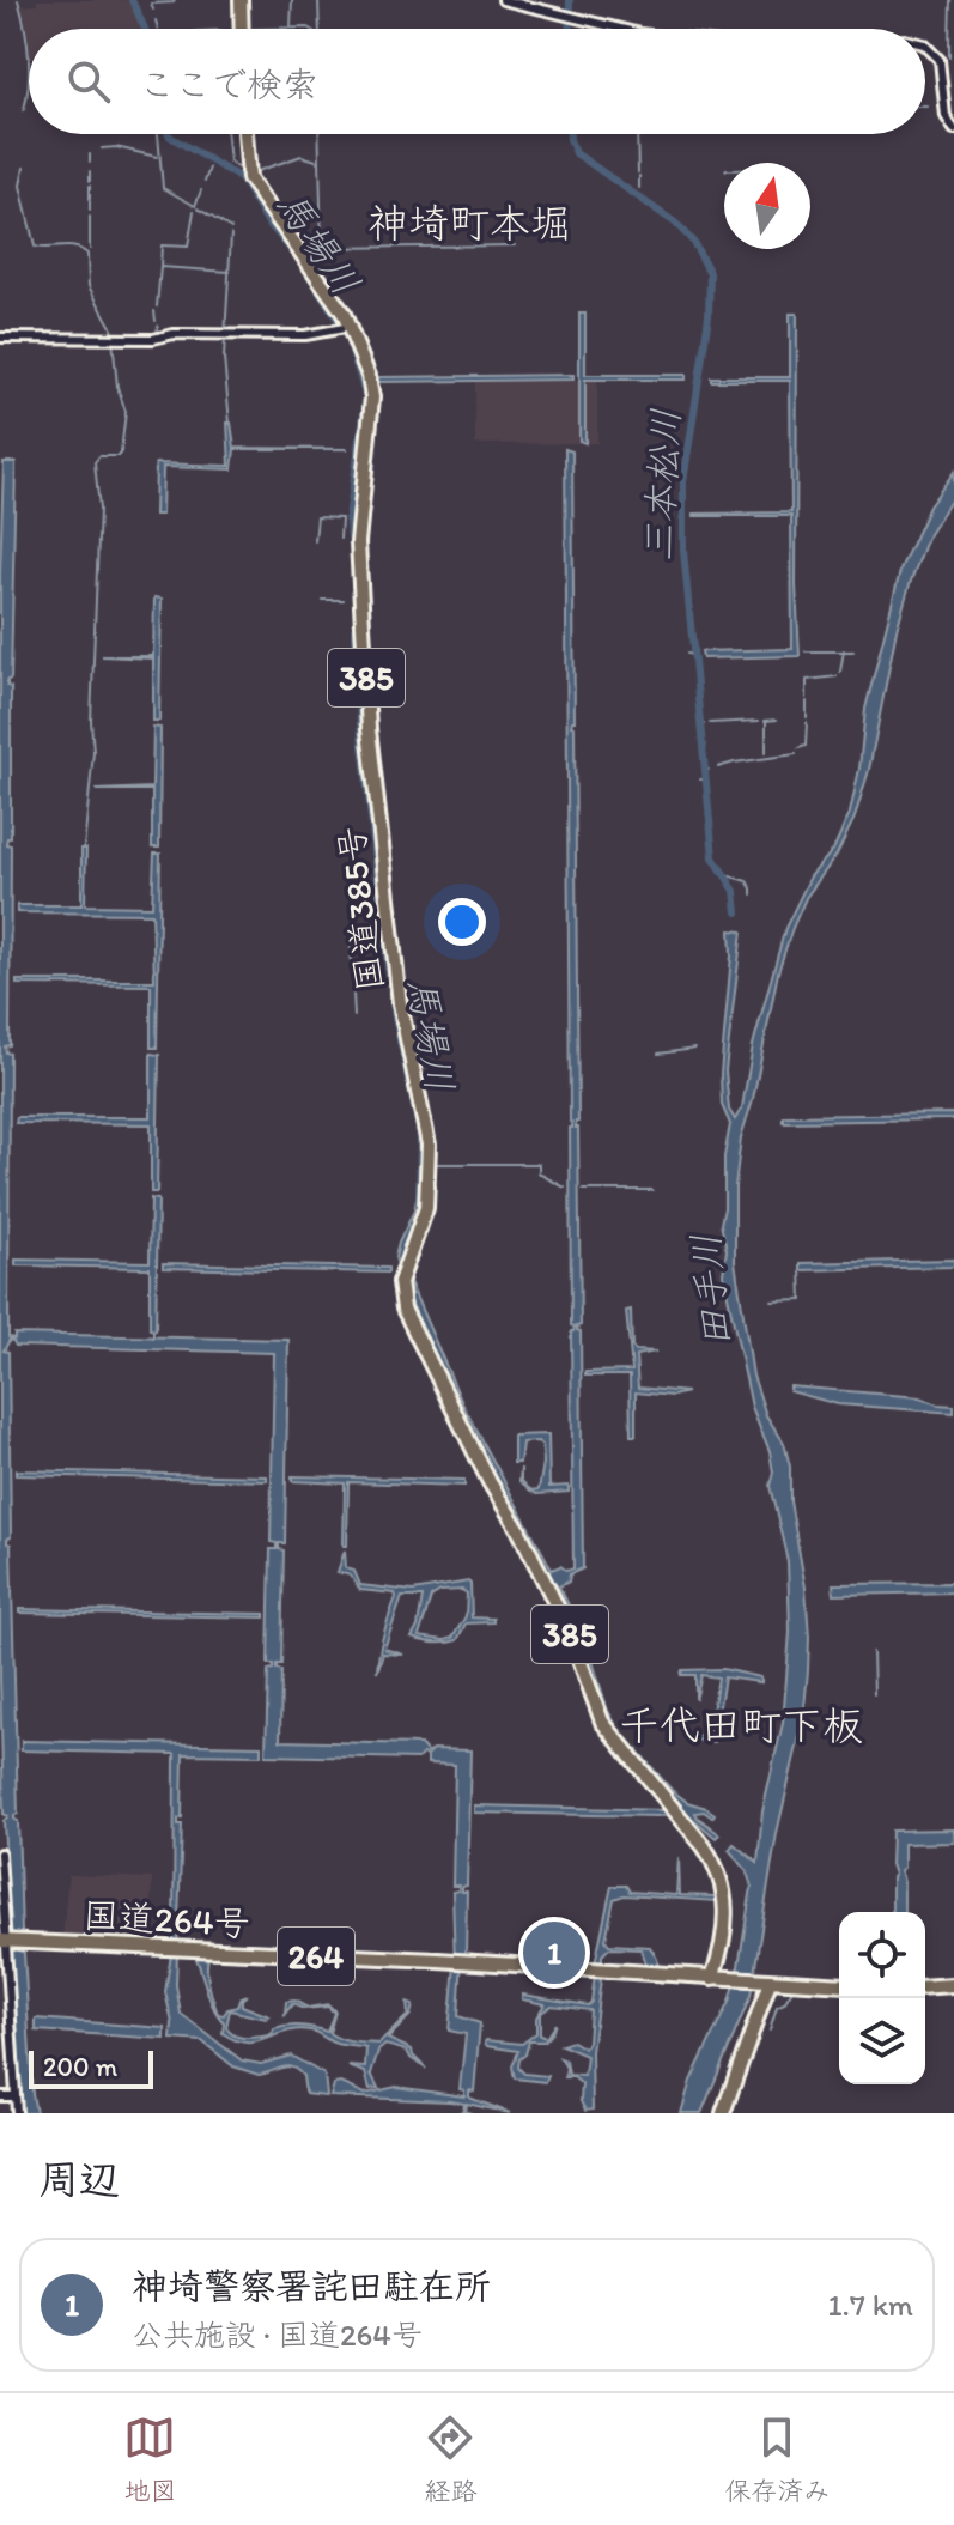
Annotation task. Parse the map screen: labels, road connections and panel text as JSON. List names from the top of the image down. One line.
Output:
{"streets":{"highway":["385","国道385号","国道264号","264"]},"crossings":[["国道385号","国道264号"]],"districts":["神埼町本堀","千代田町下板"],"water":["馬場川","三本松川","田手川"],"scale_bar":"200 m","north":"top","page":{"search":"ここで検索","pins":"1","scale":"200 m","heading":"周辺","list":[{"mark":"1","name":"神埼警察署詫田駐在所","note":"公共施設 · 国道264号","value":"1.7 km"}],"nav":["地図","経路","保存済み"]}}
